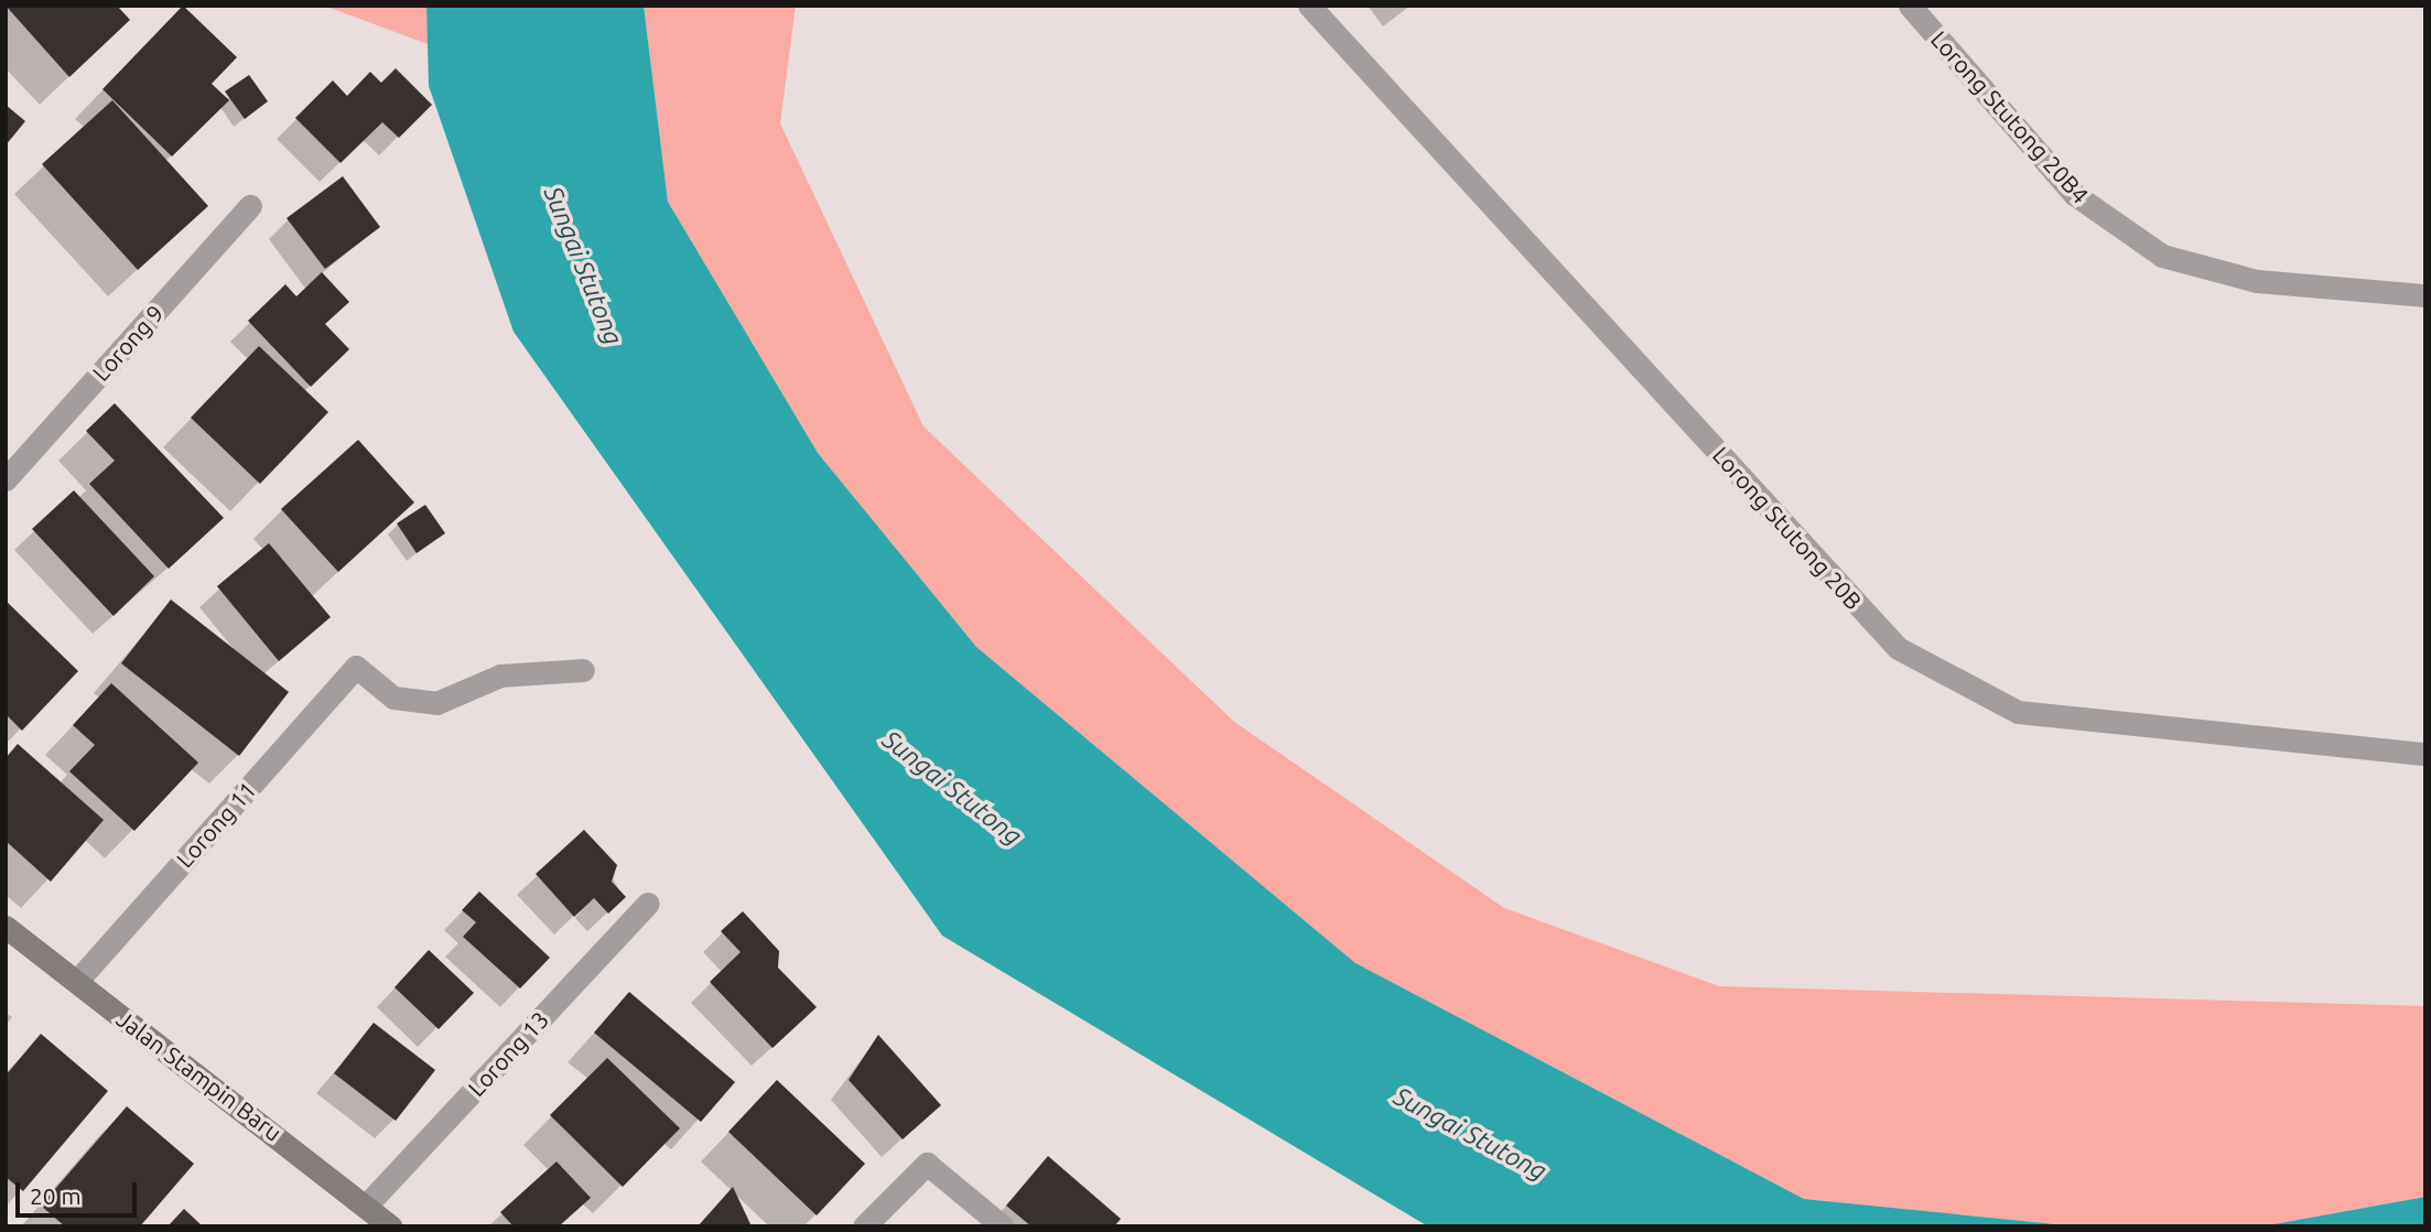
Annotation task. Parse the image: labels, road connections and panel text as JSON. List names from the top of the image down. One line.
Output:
{"streets":{"street":["Lorong Stutong 20B4","Lorong 9","Lorong Stutong 20B","Lorong 11","Lorong 13","Jalan Stampin Baru"]},"crossings":[["Lorong 11","Jalan Stampin Baru"],["Lorong 13","Jalan Stampin Baru"]],"water":["Sungai Stutong"],"scale_bar":"20 m"}
